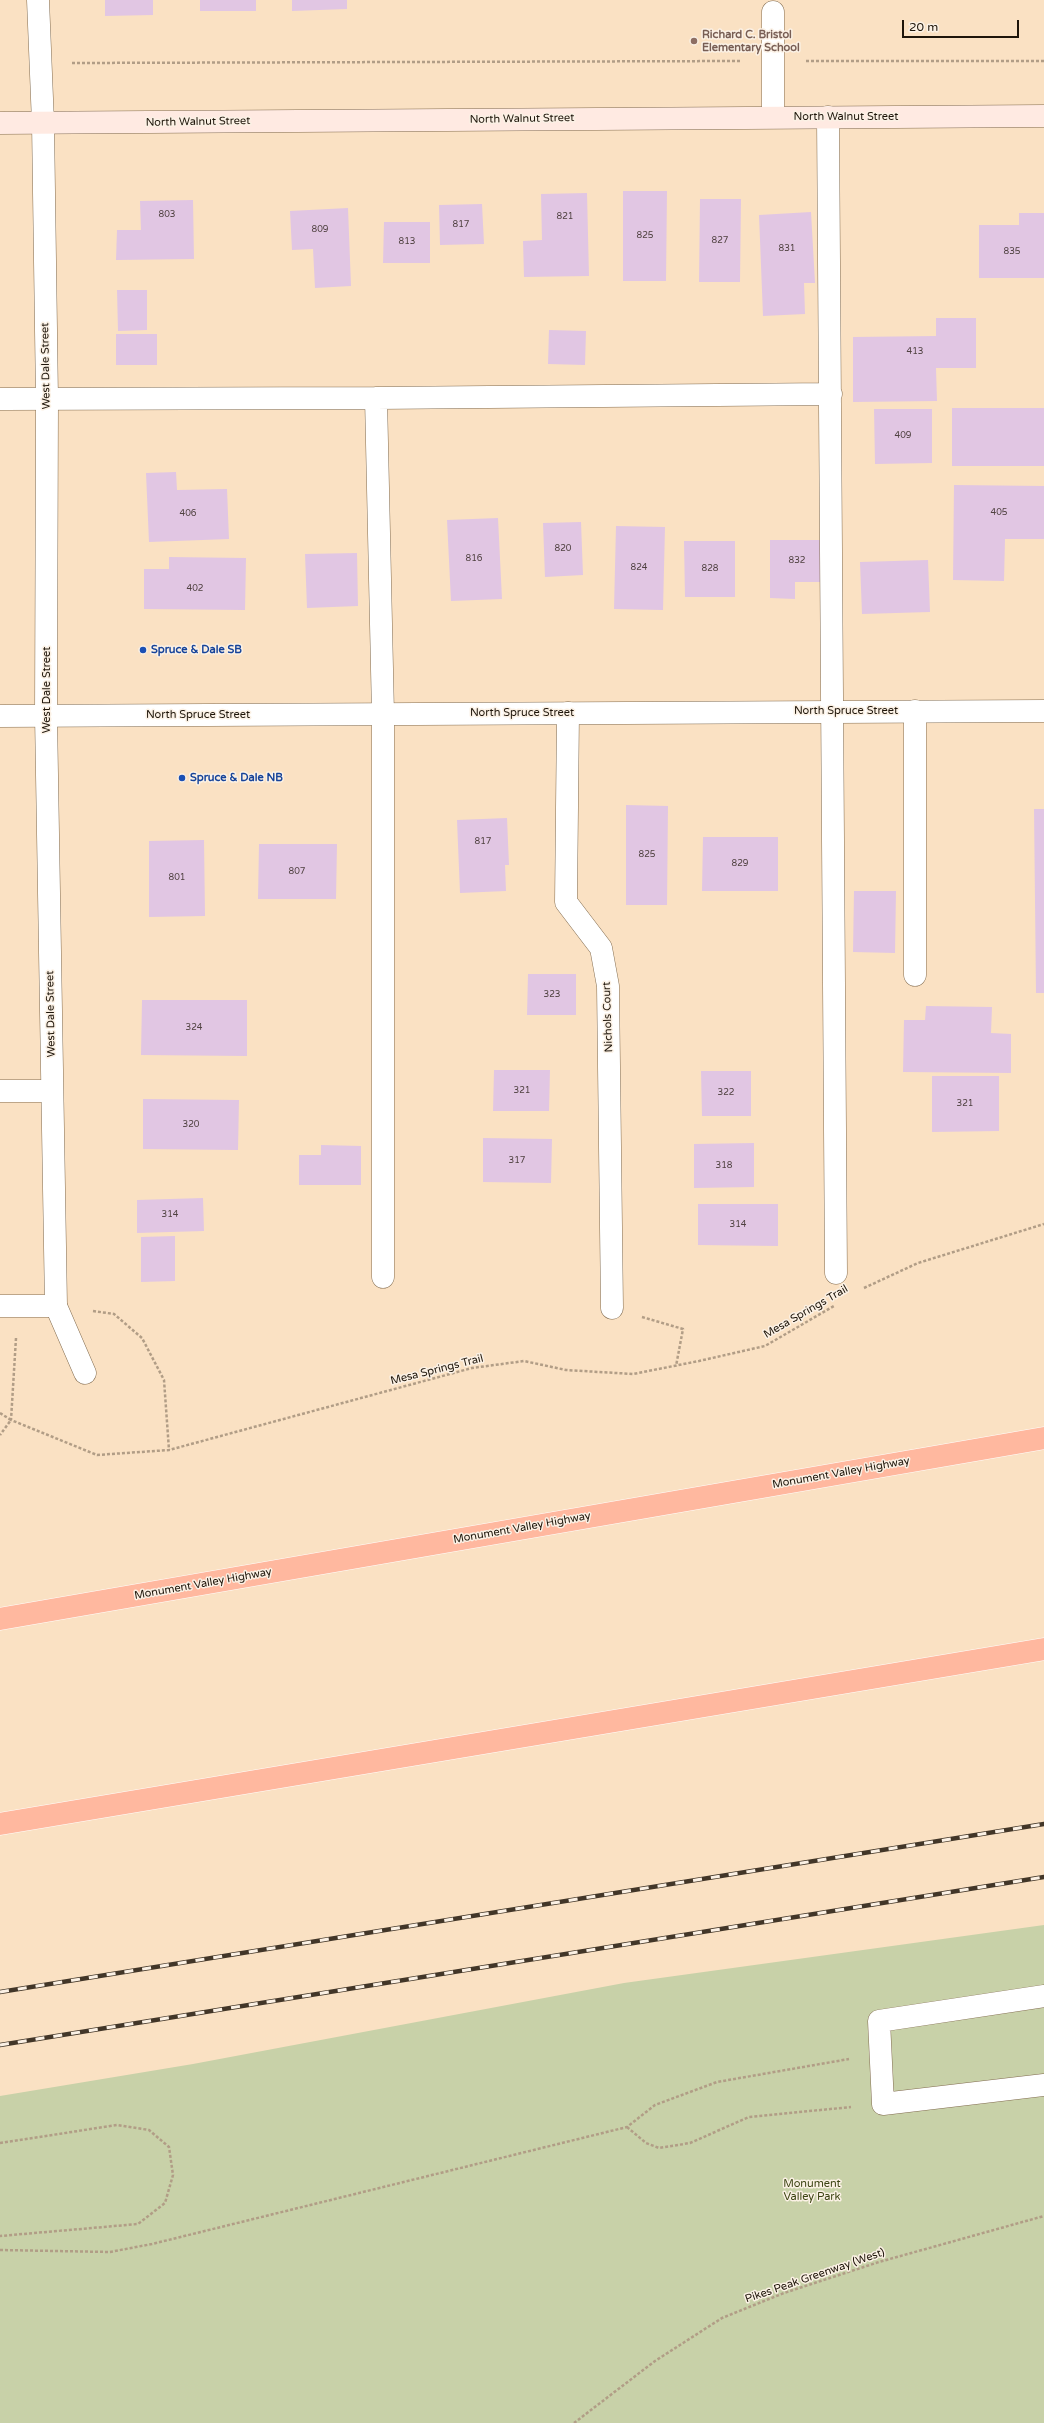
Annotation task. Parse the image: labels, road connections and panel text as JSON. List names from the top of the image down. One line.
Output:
{"streets":{"highway":["Monument Valley Highway"],"main road":["North Walnut Street"],"street":["West Dale Street","North Spruce Street","Nichols Court"],"path":["Mesa Springs Trail","Pikes Peak Greenway (West)"]},"crossings":[["North Walnut Street","West Dale Street"],["West Dale Street","North Spruce Street"],["North Spruce Street","Nichols Court"]],"parks":["Monument Valley Park"],"places":["Richard C. Bristol Elementary School","Spruce & Dale SB","Spruce & Dale NB"],"house_numbers":["803","821","817","809","825","827","813","831","835","413","409","405","406","820","816","832","824","828","402","817","825","829","807","801","323","324","321","322","321","320","317","318","314","314"],"scale_bar":"20 m"}
